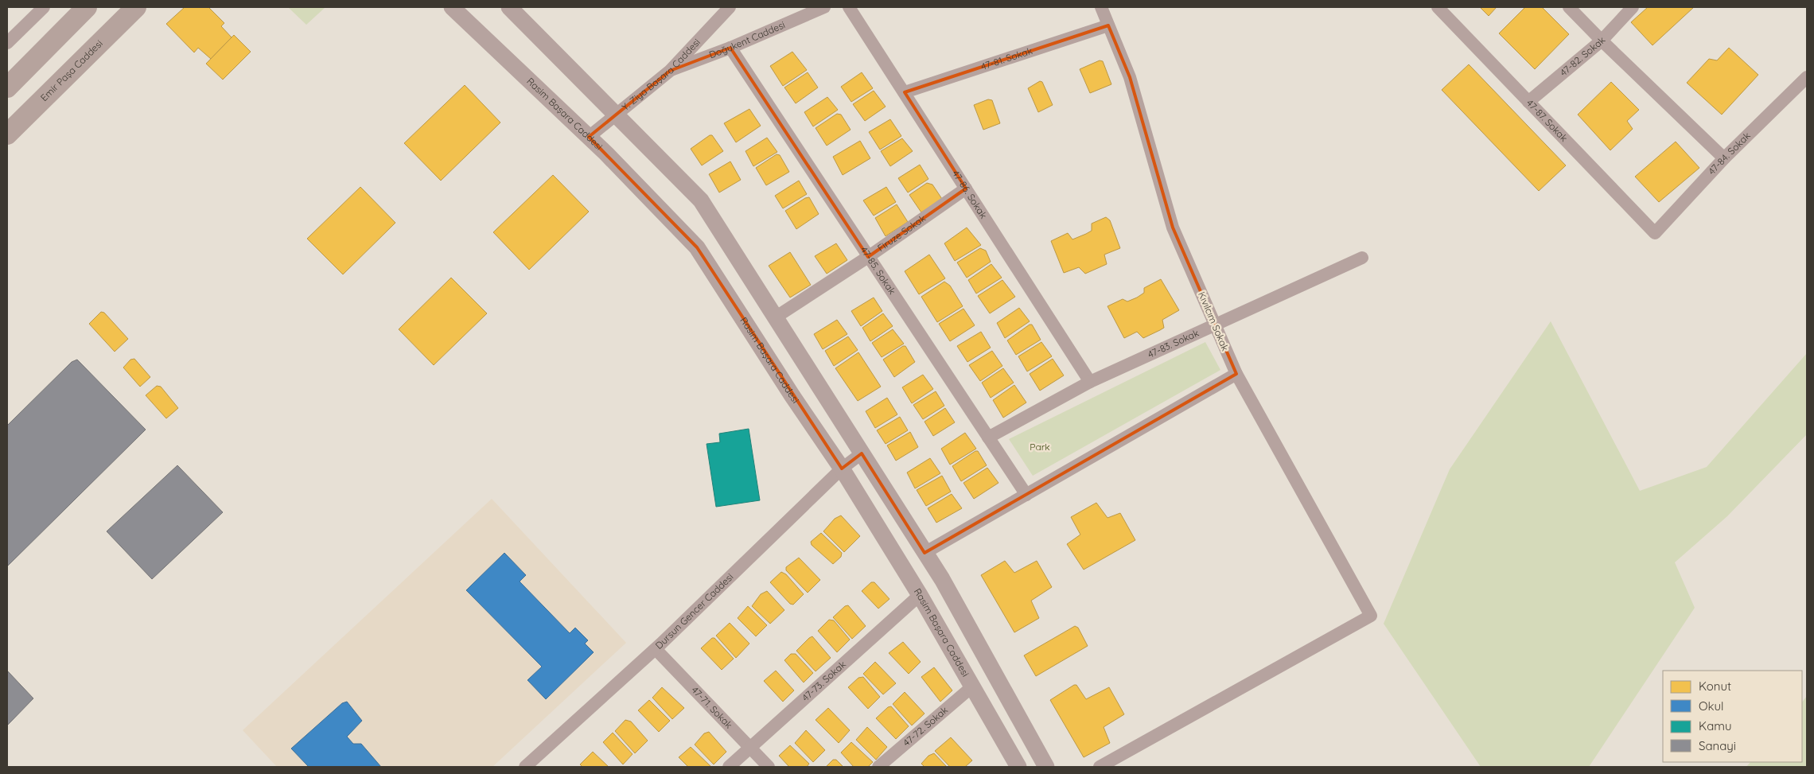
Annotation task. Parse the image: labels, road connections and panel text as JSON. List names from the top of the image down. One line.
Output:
{"streets":{"main road":["Emir Paşa Caddesi"],"street":["Doğukent Caddesi","47-82. Sokak","47-81. Sokak","Y. Ziya Başara Caddesi","Rasim Başara Caddesi","47-87. Sokak","47-84. Sokak","47-86. Sokak","Firuze Sokak","47-85. Sokak","Kıvılcım Sokak","47-83. Sokak","Dursun Gencer Caddesi","47-73. Sokak","47-71. Sokak","47-72. Sokak"]},"crossings":[["Doğukent Caddesi","Y. Ziya Başara Caddesi"],["Doğukent Caddesi","47-85. Sokak"],["47-82. Sokak","47-87. Sokak"],["47-81. Sokak","47-86. Sokak"],["47-81. Sokak","Kıvılcım Sokak"],["Y. Ziya Başara Caddesi","Rasim Başara Caddesi"],["Rasim Başara Caddesi","Dursun Gencer Caddesi"],["Rasim Başara Caddesi","47-73. Sokak"],["Rasim Başara Caddesi","47-72. Sokak"],["47-87. Sokak","47-84. Sokak"],["47-86. Sokak","Firuze Sokak"],["47-86. Sokak","47-83. Sokak"],["Firuze Sokak","47-85. Sokak"],["47-85. Sokak","47-83. Sokak"],["Kıvılcım Sokak","47-83. Sokak"],["Dursun Gencer Caddesi","47-71. Sokak"],["47-73. Sokak","47-71. Sokak"]],"parks":["Park"],"legend":["Konut","Okul","Kamu","Sanayi"]}
